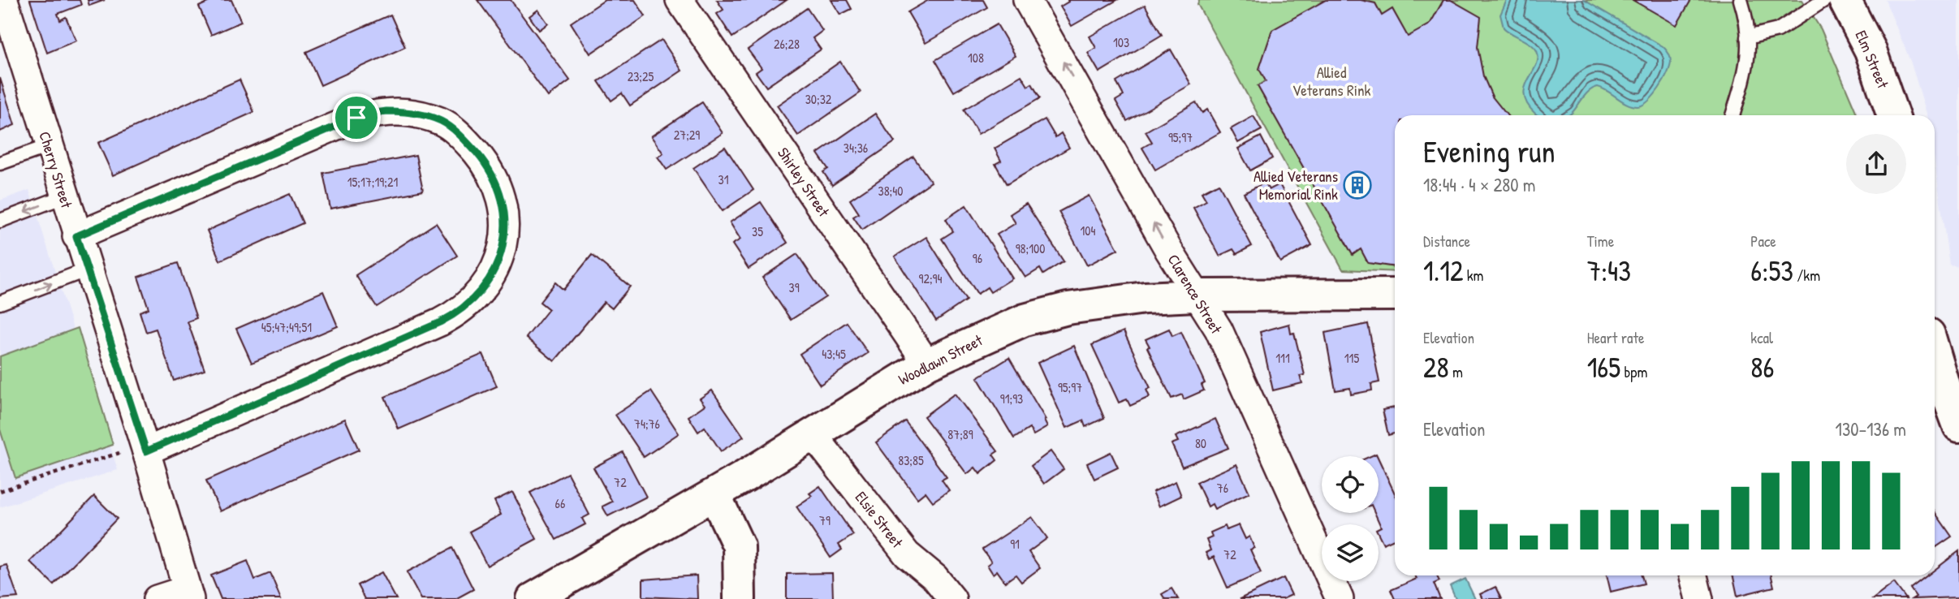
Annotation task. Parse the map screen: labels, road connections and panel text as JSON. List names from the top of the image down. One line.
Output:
{"streets":{"street":["Elm Street","Cherry Street","Shirley Street","Clarence Street","Woodlawn Street","Elsie Street"]},"crossings":[["Shirley Street","Woodlawn Street"],["Clarence Street","Woodlawn Street"],["Woodlawn Street","Elsie Street"]],"one_way":["Clarence Street"],"parks":["Allied Veterans Rink"],"places":{"building":["Allied Veterans Memorial Rink"]},"house_numbers":["103","26;28","108","23;25","30;32","27;29","95;97","34;36","31","15;17;19;21","38;40","104","35","98;100","96","92;94","39","45;47;49;51","43;45","111","115","95;97","91;93","74;76","87;89","80","83;85","72","76","66","79","91","72"],"page":{"heading":["Evening run","18:44 · 4 × 280 m"],"stats":[["Distance","1.12 km"],["Time","7:43"],["Pace","6:53 /km"],["Elevation","28 m"],["Heart rate","165 bpm"],["kcal","86"]],"chart":["Elevation","130–136 m"]}}
